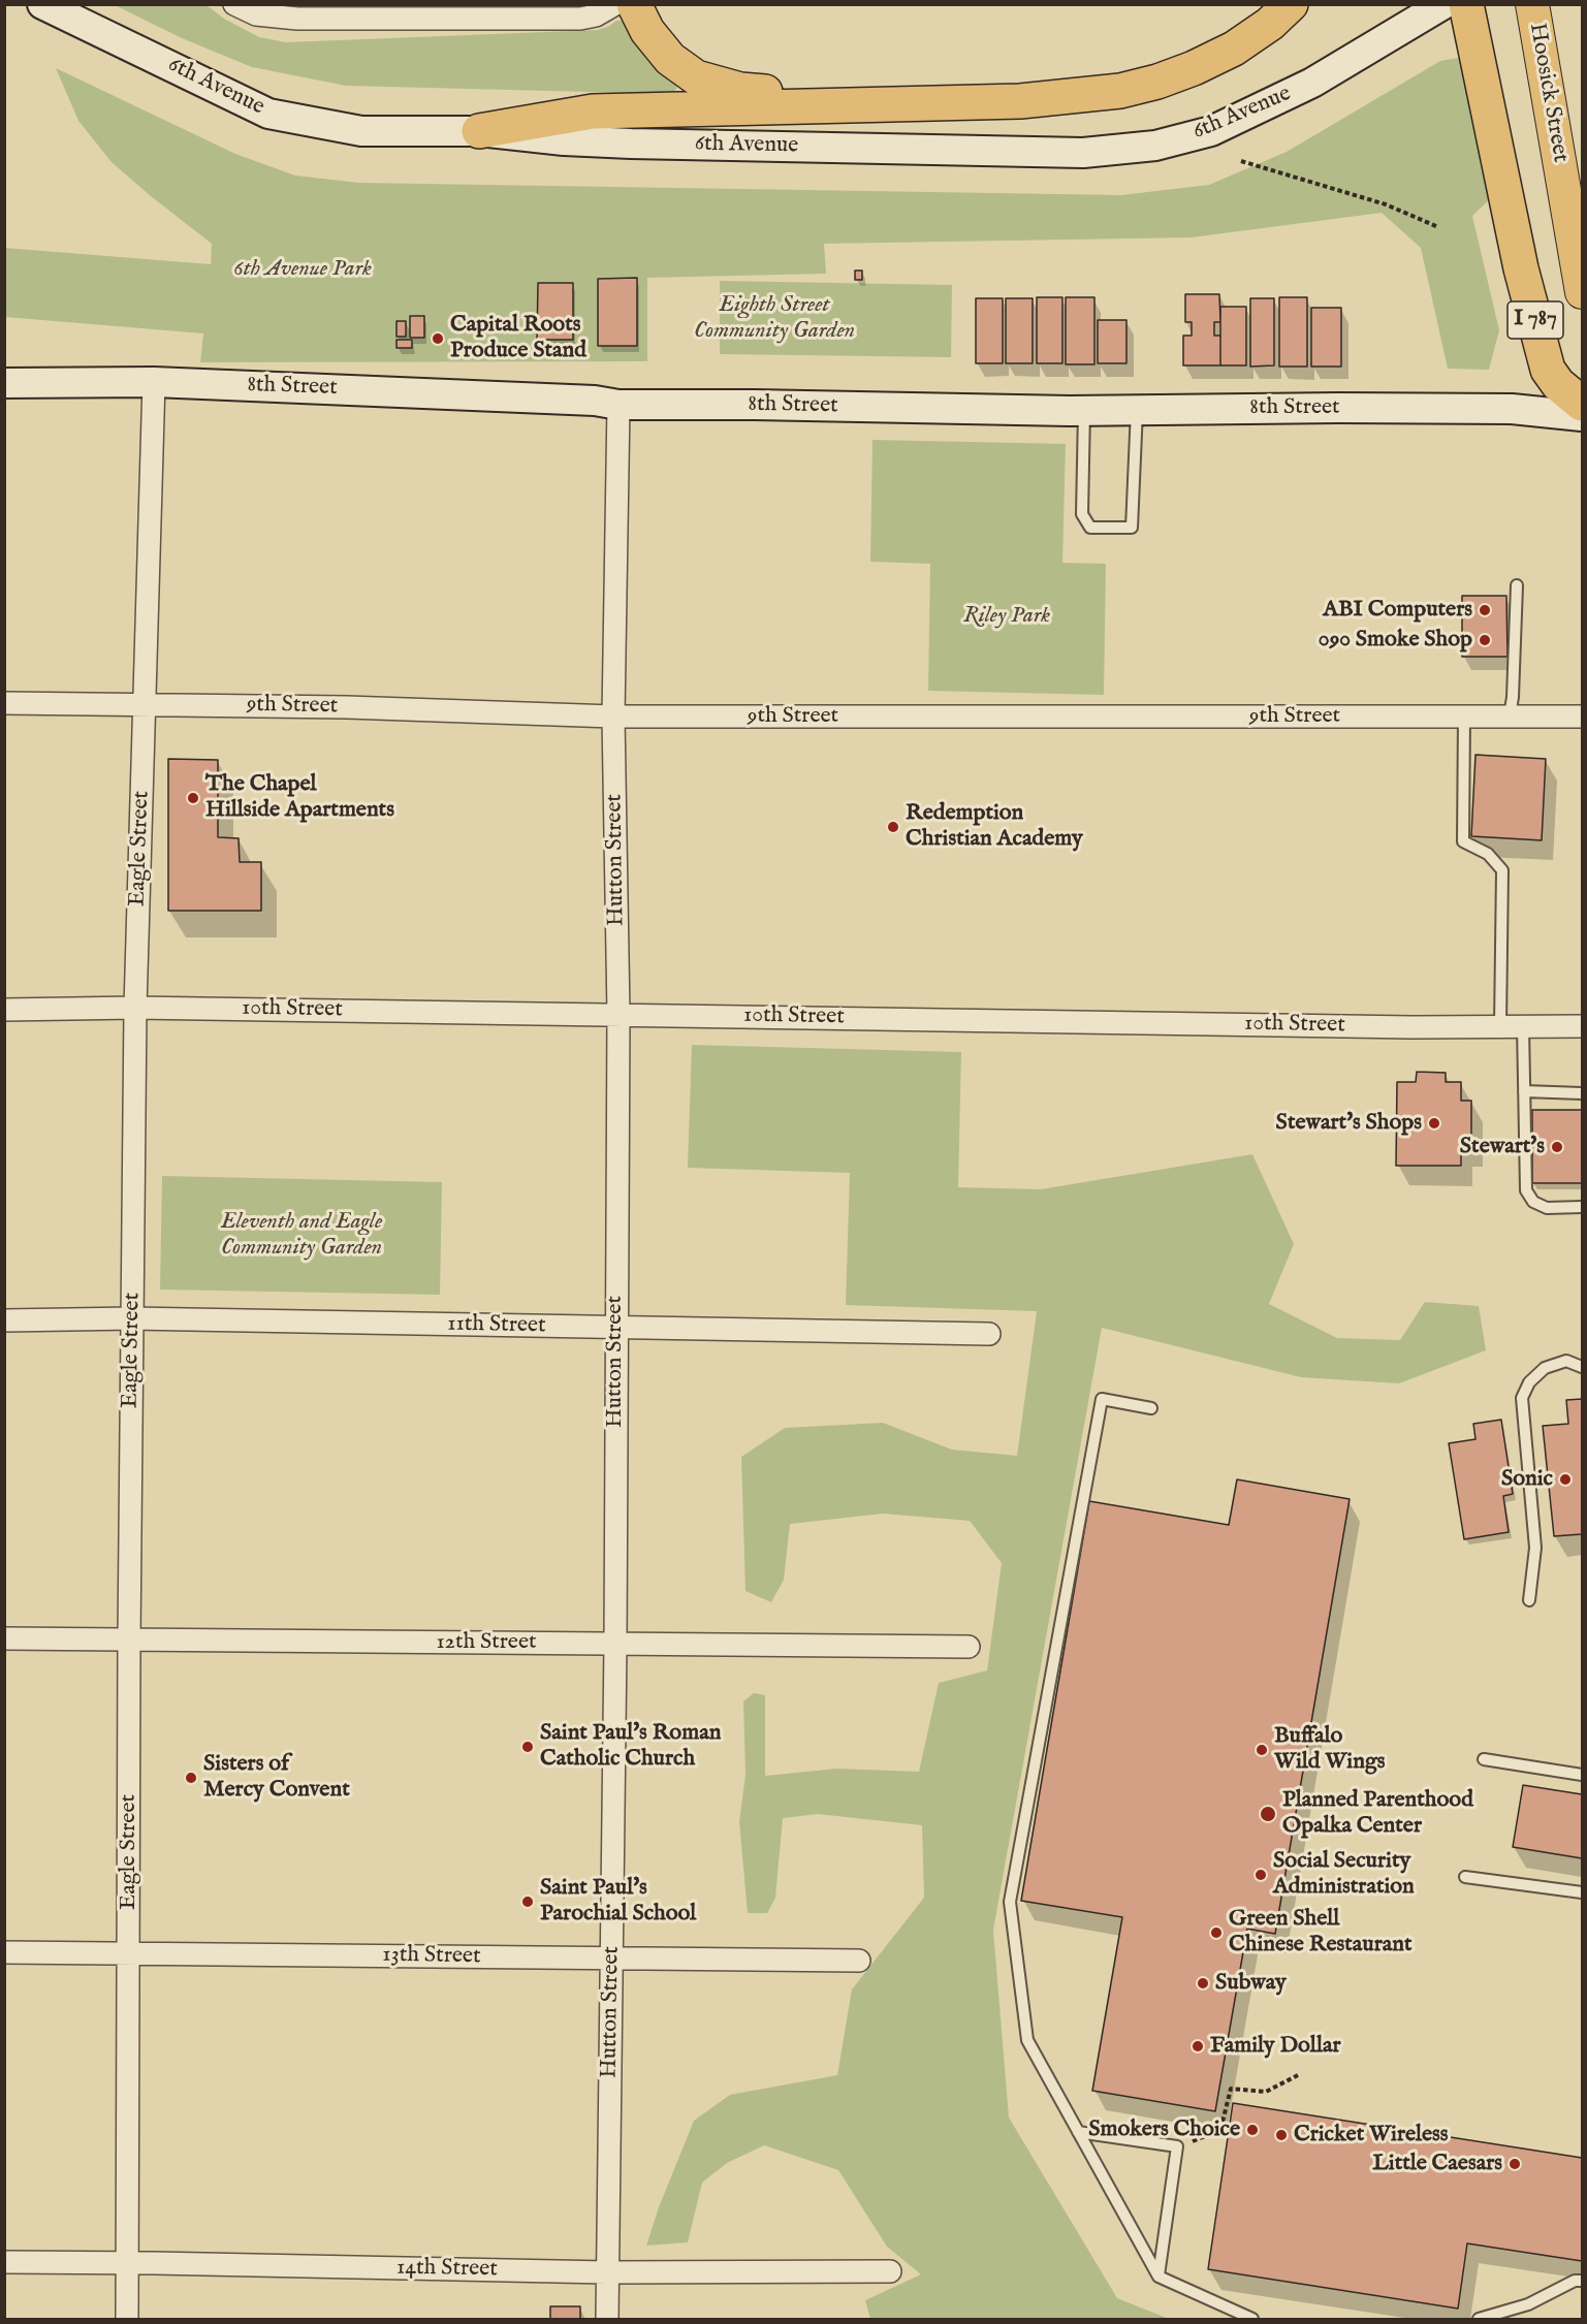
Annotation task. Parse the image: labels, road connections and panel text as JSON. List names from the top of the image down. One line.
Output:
{"streets":{"highway":["I 787"],"main road":["Hoosick Street"],"street":["6th Avenue","8th Street","9th Street","Eagle Street","Hutton Street","10th Street","11th Street","12th Street","13th Street","14th Street"]},"crossings":[["8th Street","Eagle Street"],["8th Street","Hutton Street"],["9th Street","Eagle Street"],["9th Street","Hutton Street"],["Eagle Street","10th Street"],["Eagle Street","11th Street"],["Eagle Street","12th Street"],["Eagle Street","13th Street"],["Eagle Street","14th Street"],["Hutton Street","10th Street"],["Hutton Street","11th Street"],["Hutton Street","12th Street"],["Hutton Street","13th Street"],["Hutton Street","14th Street"]],"parks":["6th Avenue Park","Eighth Street Community Garden","Riley Park","Eleventh and Eagle Community Garden"],"places":["Capital Roots Produce Stand","ABI Computers","090 Smoke Shop","The Chapel Hillside Apartments","Redemption Christian Academy","Stewart's Shops","Stewart's","Sonic","Saint Paul's Roman Catholic Church","Buffalo Wild Wings","Sisters of Mercy Convent","Planned Parenthood Opalka Center","Social Security Administration","Saint Paul's Parochial School","Green Shell Chinese Restaurant","Subway","Family Dollar","Smokers Choice","Cricket Wireless","Little Caesars"]}
